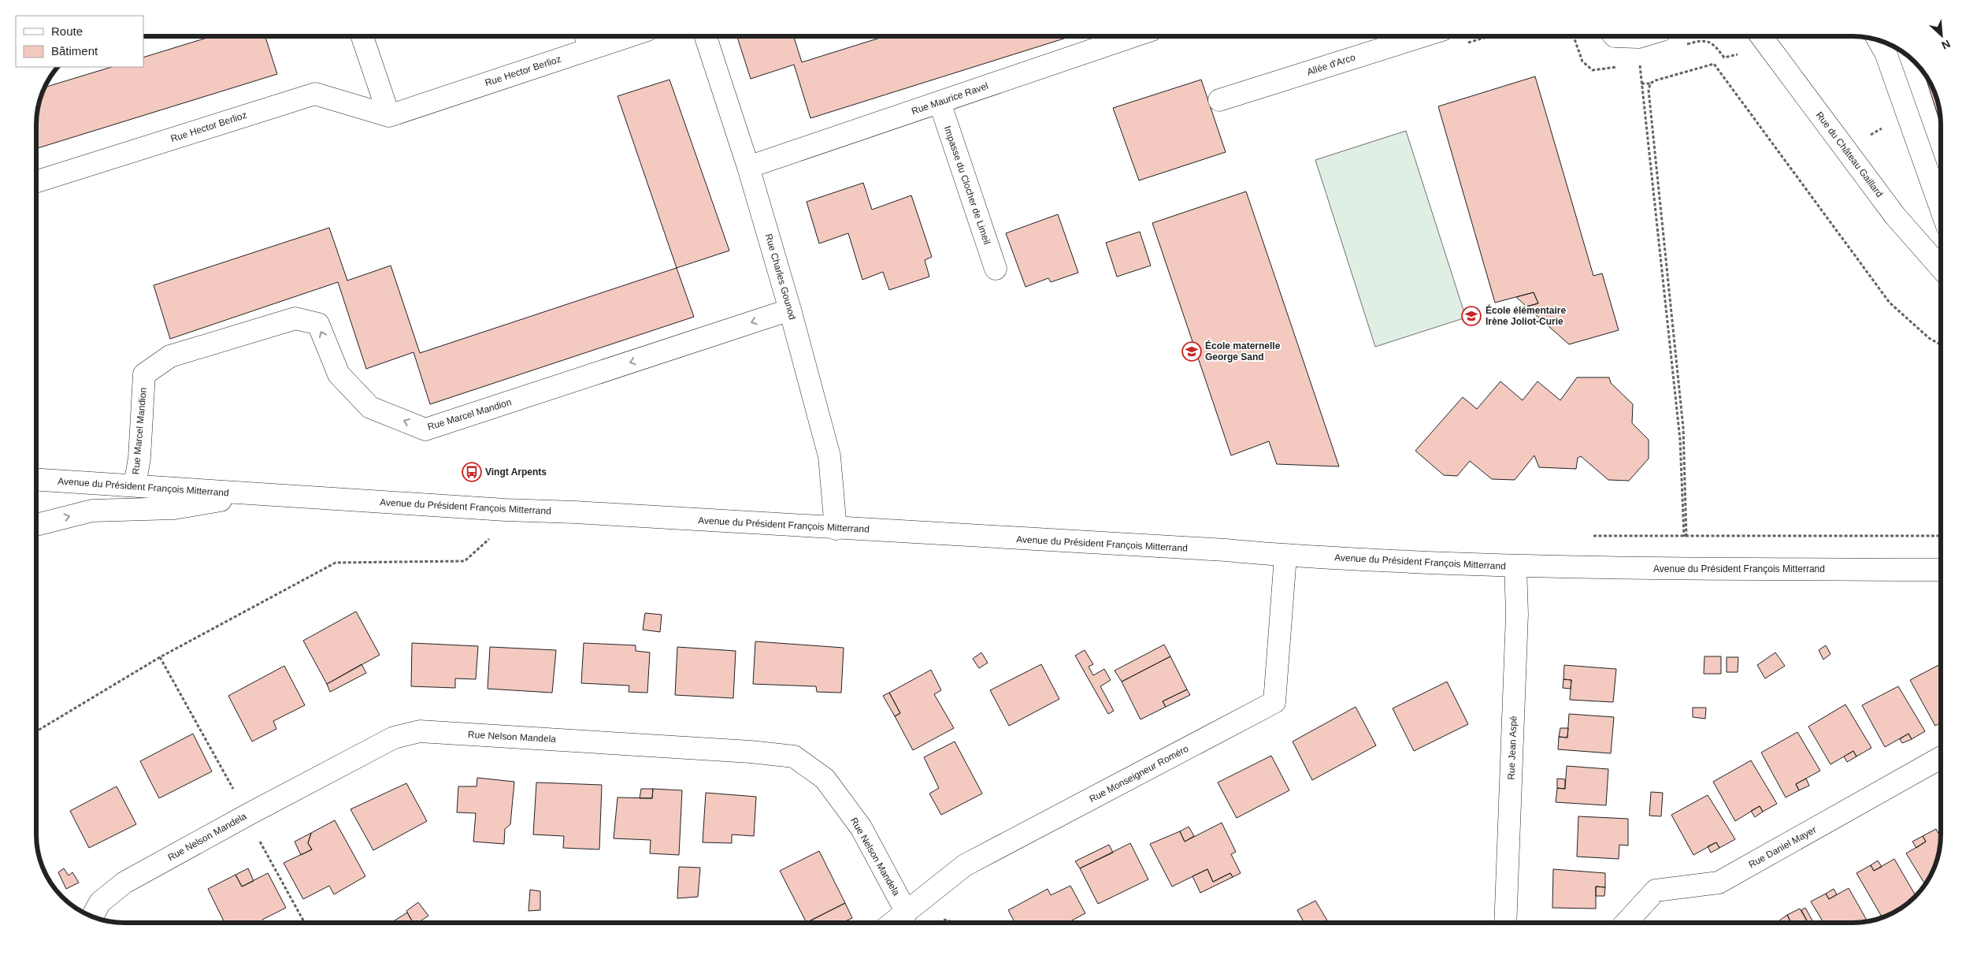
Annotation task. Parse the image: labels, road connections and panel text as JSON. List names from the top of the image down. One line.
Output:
{"streets":{"street":["Allée d'Arco","Rue Hector Berlioz","Rue Maurice Ravel","Rue du Château Gaillard","Impasse du Clocher de Limeil","Rue Charles Gounod","Rue Marcel Mandion","Avenue du Président François Mitterrand","Rue Nelson Mandela","Rue Jean Aspé","Rue Monseigneur Roméro","Rue Daniel Mayer"]},"crossings":[["Rue Maurice Ravel","Impasse du Clocher de Limeil"],["Rue Maurice Ravel","Rue Charles Gounod"],["Rue Charles Gounod","Rue Marcel Mandion"],["Rue Charles Gounod","Avenue du Président François Mitterrand"],["Rue Marcel Mandion","Avenue du Président François Mitterrand"],["Avenue du Président François Mitterrand","Rue Jean Aspé"],["Avenue du Président François Mitterrand","Rue Monseigneur Roméro"],["Rue Nelson Mandela","Rue Monseigneur Roméro"]],"one_way":["Rue Marcel Mandion"],"places":{"school or university":["École élémentaire Irène Joliot-Curie","École maternelle George Sand"],"bus stop":["Vingt Arpents"]},"legend":["Route","Bâtiment"],"north":"bottom right"}
